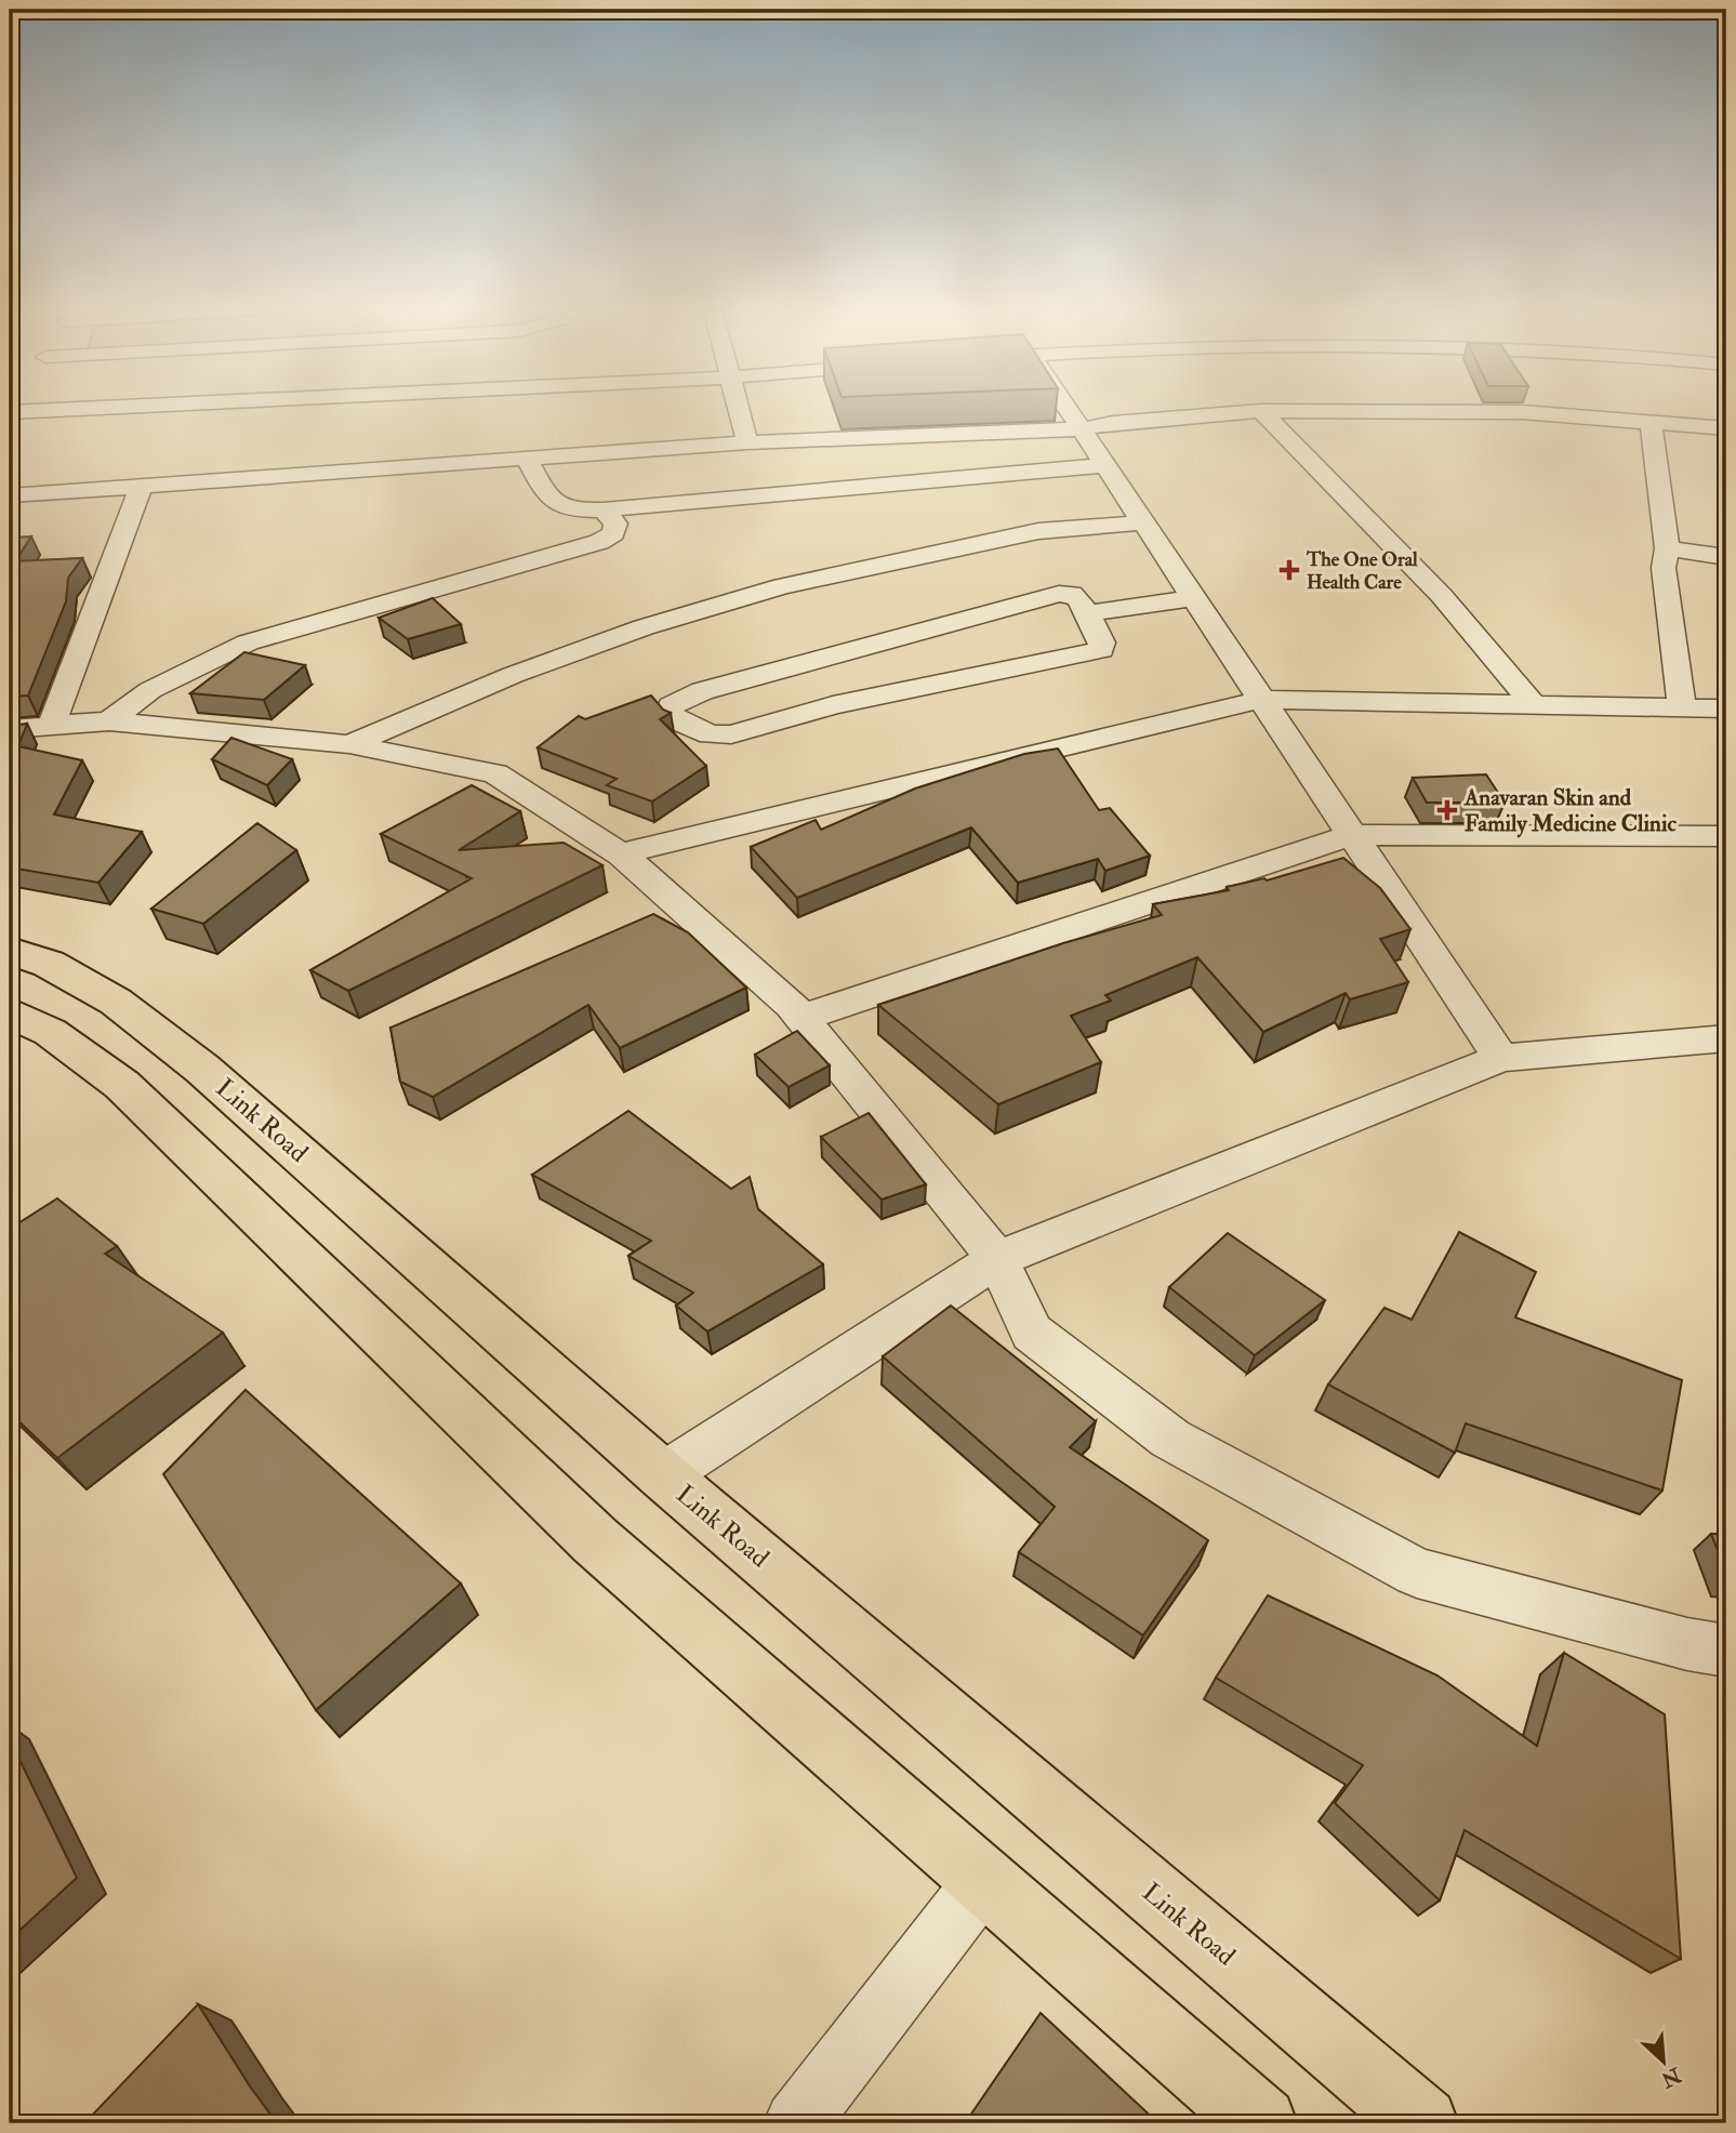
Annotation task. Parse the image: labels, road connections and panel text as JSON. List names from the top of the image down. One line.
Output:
{"streets":{"main road":["Link Road"]},"places":{"health":["The One Oral Health Care","Anavaran Skin and Family Medicine Clinic"]},"north":"bottom right"}
